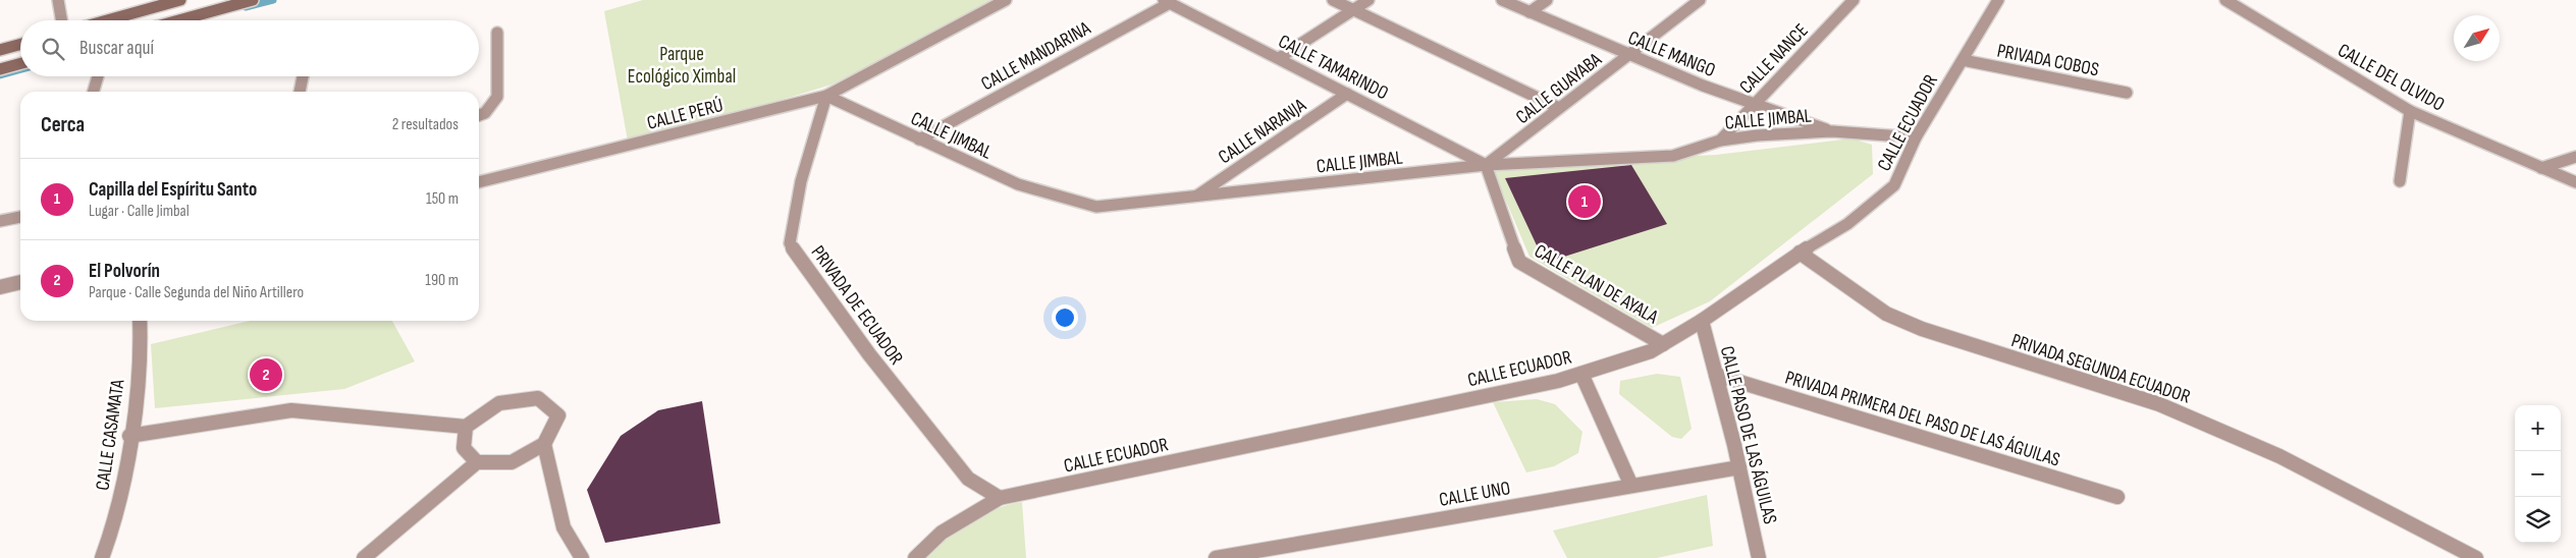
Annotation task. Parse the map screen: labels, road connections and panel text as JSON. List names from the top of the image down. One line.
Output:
{"streets":{"street":["CALLE MANGO","CALLE MANDARINA","CALLE NANCE","PRIVADA COBOS","CALLE TAMARINDO","CALLE DEL OLVIDO","CALLE GUAYABA","CALLE PERÚ","CALLE JIMBAL","CALLE ECUADOR","CALLE NARANJA","CALLE PLAN DE AYALA","PRIVADA DE ECUADOR","PRIVADA SEGUNDA ECUADOR","PRIVADA PRIMERA DEL PASO DE LAS ÁGUILAS","CALLE CASAMATA","CALLE PASO DE LAS ÁGUILAS","CALLE UNO"]},"crossings":[["CALLE MANGO","CALLE NANCE"],["CALLE MANGO","CALLE GUAYABA"],["CALLE MANGO","CALLE JIMBAL"],["CALLE MANDARINA","CALLE TAMARINDO"],["CALLE MANDARINA","CALLE JIMBAL"],["CALLE NANCE","CALLE JIMBAL"],["PRIVADA COBOS","CALLE ECUADOR"],["CALLE TAMARINDO","CALLE GUAYABA"],["CALLE TAMARINDO","CALLE JIMBAL"],["CALLE TAMARINDO","CALLE NARANJA"],["CALLE TAMARINDO","CALLE PLAN DE AYALA"],["CALLE GUAYABA","CALLE JIMBAL"],["CALLE GUAYABA","CALLE PLAN DE AYALA"],["CALLE PERÚ","CALLE JIMBAL"],["CALLE PERÚ","PRIVADA DE ECUADOR"],["CALLE JIMBAL","CALLE ECUADOR"],["CALLE JIMBAL","CALLE NARANJA"],["CALLE JIMBAL","CALLE PLAN DE AYALA"],["CALLE JIMBAL","PRIVADA DE ECUADOR"],["CALLE ECUADOR","CALLE PLAN DE AYALA"],["CALLE ECUADOR","PRIVADA DE ECUADOR"],["CALLE ECUADOR","PRIVADA SEGUNDA ECUADOR"],["CALLE ECUADOR","CALLE PASO DE LAS ÁGUILAS"],["PRIVADA PRIMERA DEL PASO DE LAS ÁGUILAS","CALLE PASO DE LAS ÁGUILAS"],["CALLE PASO DE LAS ÁGUILAS","CALLE UNO"]],"parks":["Parque Ecológico Ximbal"],"north":"top right","page":{"search":"Buscar aquí","heading":["Cerca","2 resultados"],"list":[{"mark":"1","name":"Capilla del Espíritu Santo","note":"Lugar · Calle Jimbal","value":"150 m"},{"mark":"2","name":"El Polvorín","note":"Parque · Calle Segunda del Niño Artillero","value":"190 m"}],"pins":["1","2"],"map_buttons":["+","−"]}}
